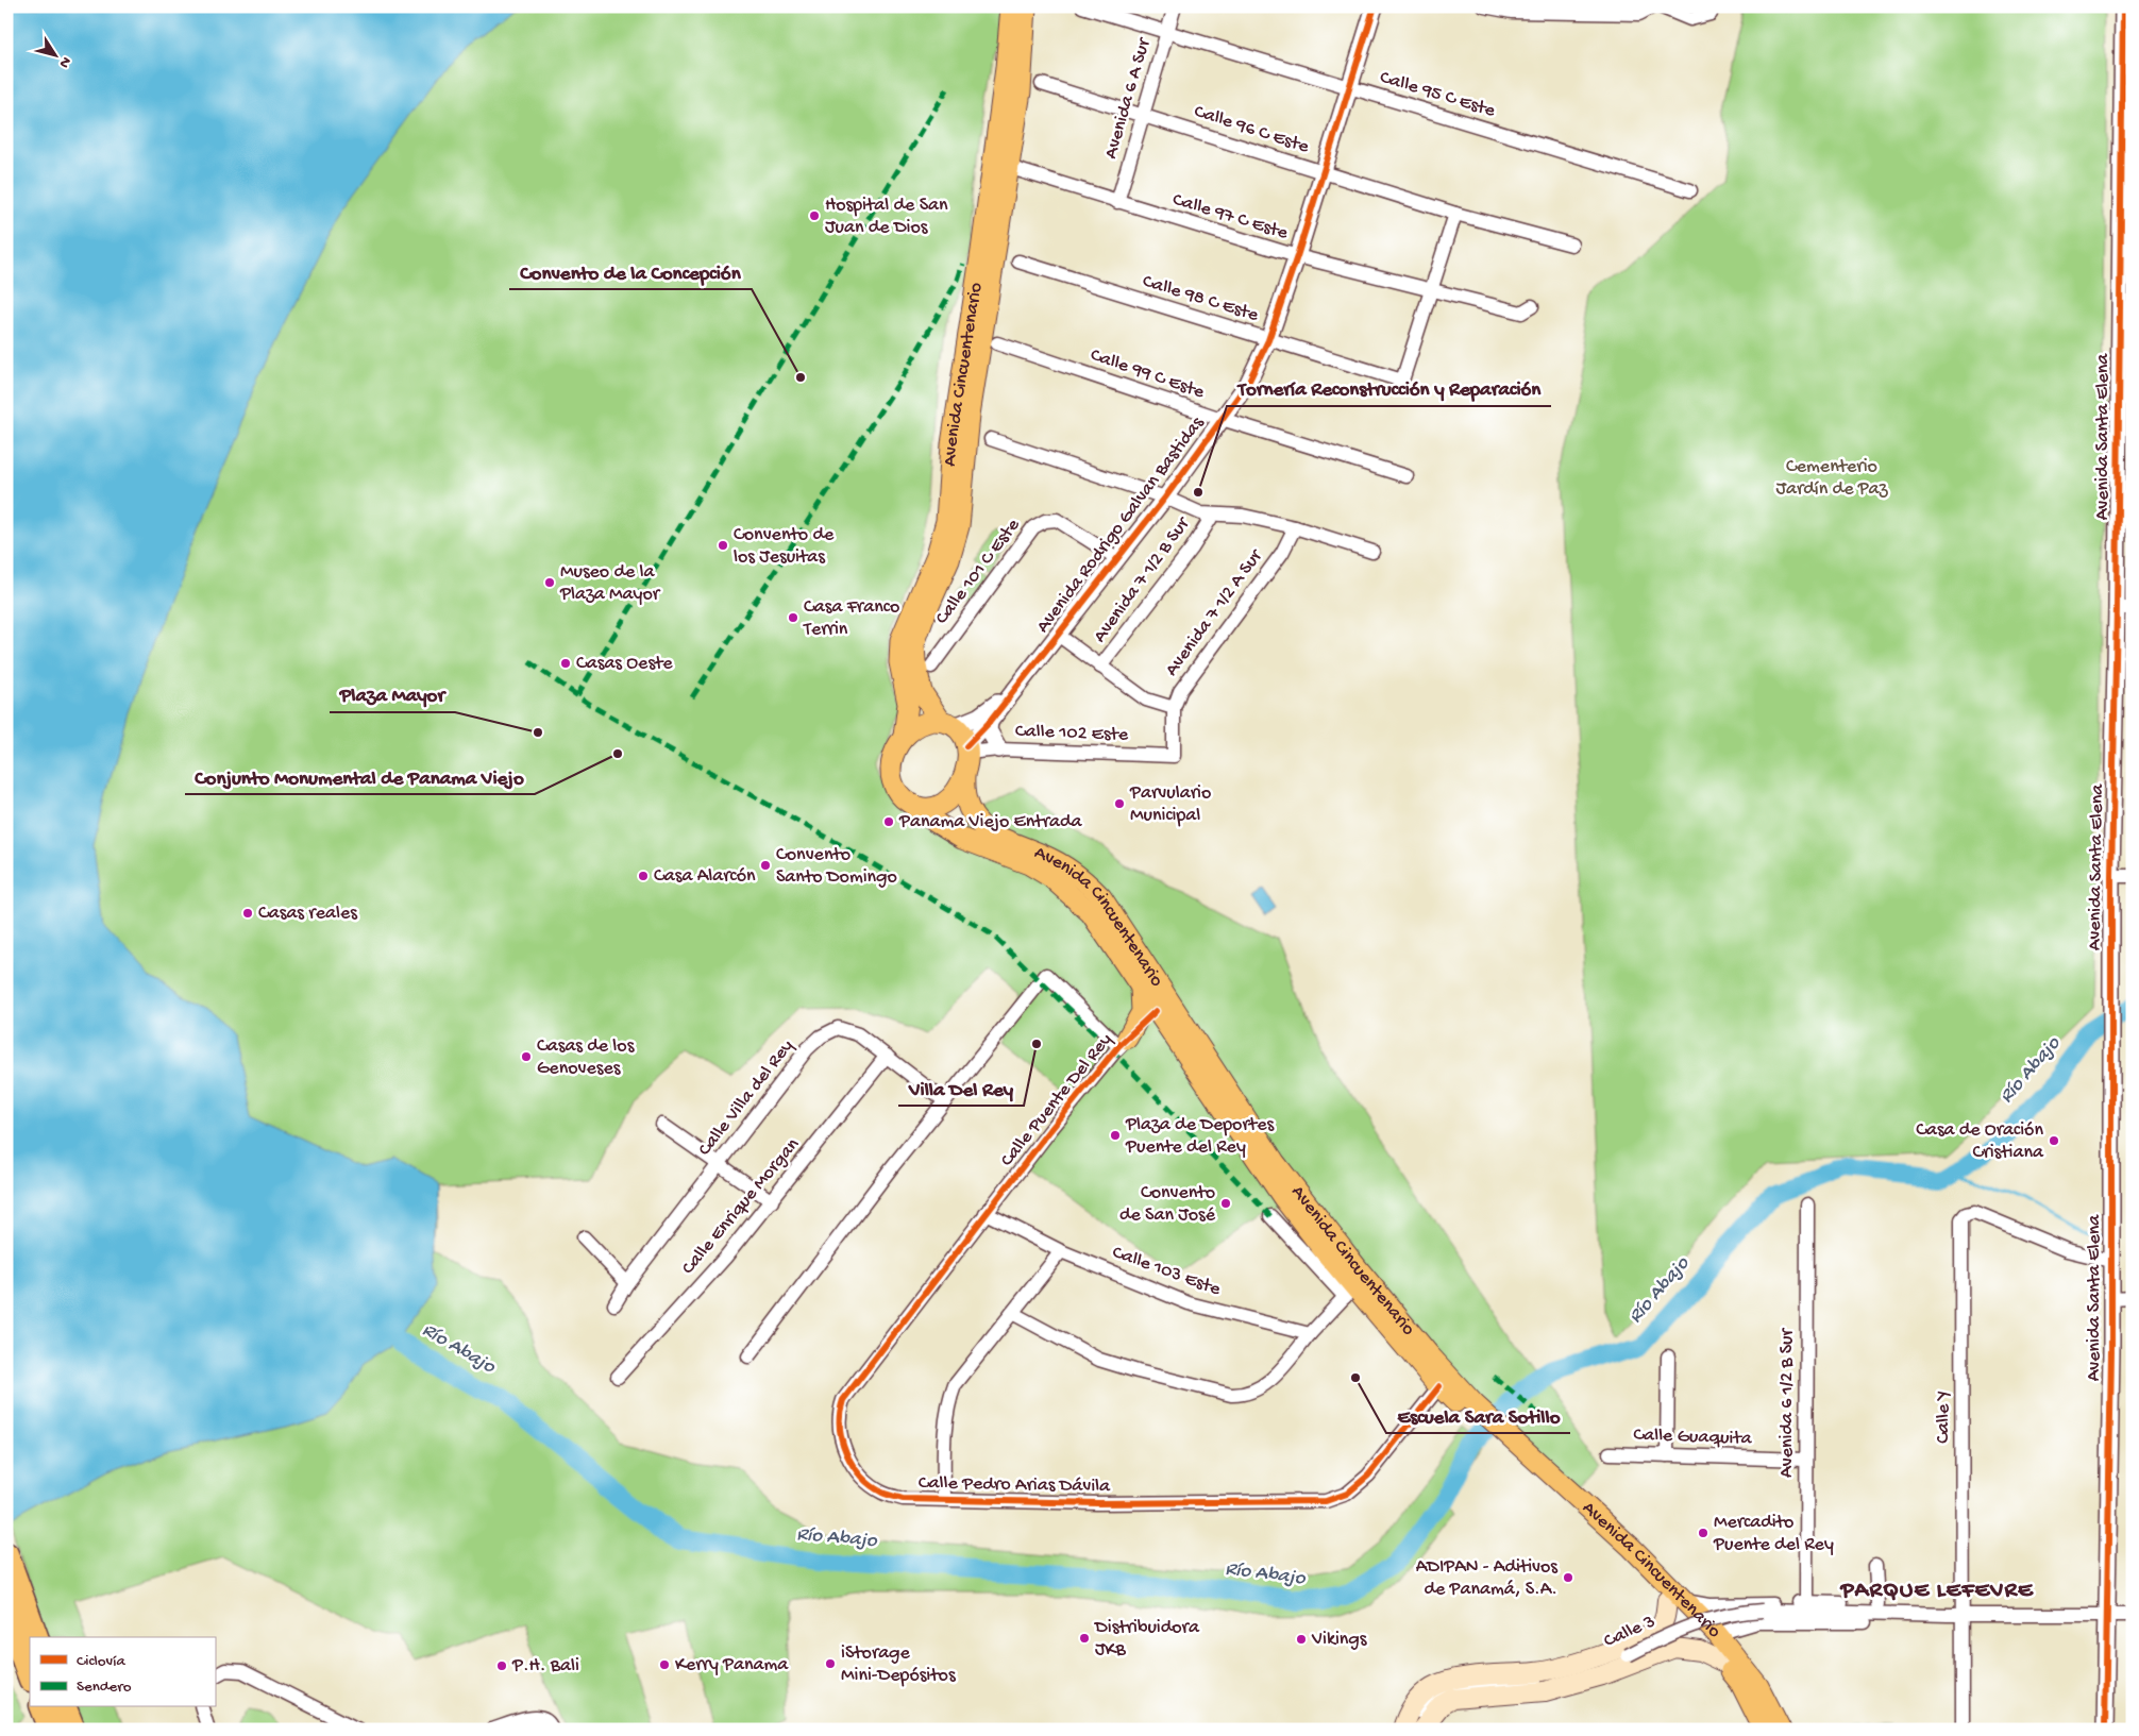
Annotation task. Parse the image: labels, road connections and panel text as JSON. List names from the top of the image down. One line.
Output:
{"streets":{"main road":["Avenida Cincuentenario"],"street":["Calle 95 C Este","Avenida 6 A Sur","Calle 96 C Este","Calle 97 C Este","Calle 98 C Este","Calle 99 C Este","Avenida Santa Elena","Avenida Rodrigo Galvan Bastidas","Calle 101 C Este","Avenida 7 1/2 B Sur","Avenida 7 1/2 A Sur","Calle 102 Este","Calle Villa del Rey","Calle Puente Del Rey","Calle Enrique Morgan","Calle 103 Este","Avenida 6 1/2 B Sur","Calle Y","Calle Guaquita","Calle Pedro Arias Dávila","Calle 3"]},"crossings":[["Calle 95 C Este","Avenida 6 A Sur"],["Calle 95 C Este","Avenida Rodrigo Galvan Bastidas"],["Avenida 6 A Sur","Calle 96 C Este"],["Avenida 6 A Sur","Calle 97 C Este"],["Calle 96 C Este","Avenida Rodrigo Galvan Bastidas"],["Calle 97 C Este","Calle 98 C Este"],["Calle 97 C Este","Avenida Cincuentenario"],["Calle 97 C Este","Avenida Rodrigo Galvan Bastidas"],["Calle 98 C Este","Avenida Rodrigo Galvan Bastidas"],["Calle 99 C Este","Avenida Rodrigo Galvan Bastidas"],["Avenida Cincuentenario","Avenida Rodrigo Galvan Bastidas"],["Avenida Cincuentenario","Calle 102 Este"],["Avenida Cincuentenario","Calle Puente Del Rey"],["Avenida Cincuentenario","Calle Pedro Arias Dávila"],["Avenida Cincuentenario","Calle 3"],["Avenida Santa Elena","Calle Y"],["Avenida Santa Elena","Calle 3"],["Avenida Rodrigo Galvan Bastidas","Calle 101 C Este"],["Avenida Rodrigo Galvan Bastidas","Calle 102 Este"],["Avenida 7 1/2 A Sur","Calle 102 Este"],["Calle Villa del Rey","Calle Enrique Morgan"],["Calle Puente Del Rey","Calle 103 Este"],["Calle Puente Del Rey","Calle Pedro Arias Dávila"],["Calle 103 Este","Calle Pedro Arias Dávila"],["Avenida 6 1/2 B Sur","Calle Guaquita"],["Avenida 6 1/2 B Sur","Calle 3"],["Calle Y","Calle 3"]],"districts":["PARQUE LEFEVRE"],"water":["Río Abajo"],"parks":["Cementerio Jardín de Paz"],"places":["Hospital de San Juan de Dios","Convento de la Concepción","Tornería Reconstrucción y Reparación","Convento de los Jesuitas","Museo de la Plaza Mayor","Casa Franco Terrin","Casas Oeste","Plaza Mayor","Conjunto Monumental de Panama Viejo","Parvulario Municipal","Panama Viejo Entrada","Convento Santo Domingo","Casa Alarcón","Casas reales","Villa Del Rey","Casas de los Genoveses","Plaza de Deportes Puente del Rey","Casa de Oración Cristiana","Convento de San José","Escuela Sara Sotillo","Mercadito Puente del Rey","ADIPAN - Aditivos de Panamá, S.A.","Distribuidora JKB","Vikings","iStorage Mini-Depósitos","Kerry Panama","P.H. Bali"],"legend":["Ciclovía","Sendero"],"north":"bottom right"}
